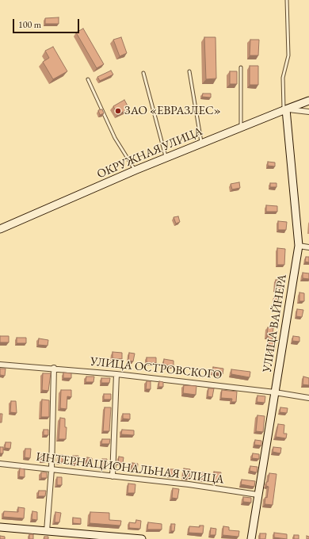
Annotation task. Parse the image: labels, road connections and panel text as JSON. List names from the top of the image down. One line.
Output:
{"streets":{"street":["ОКРУЖНАЯ УЛИЦА","УЛИЦА ВАЙНЕРА","УЛИЦА ОСТРОВСКОГО","ИНТЕРНАЦИОНАЛЬНАЯ УЛИЦА"]},"crossings":[["ОКРУЖНАЯ УЛИЦА","УЛИЦА ВАЙНЕРА"],["УЛИЦА ВАЙНЕРА","УЛИЦА ОСТРОВСКОГО"],["УЛИЦА ВАЙНЕРА","ИНТЕРНАЦИОНАЛЬНАЯ УЛИЦА"]],"places":["ЗАО «ЕВРАЗЛЕС»"],"scale_bar":"100 m"}
